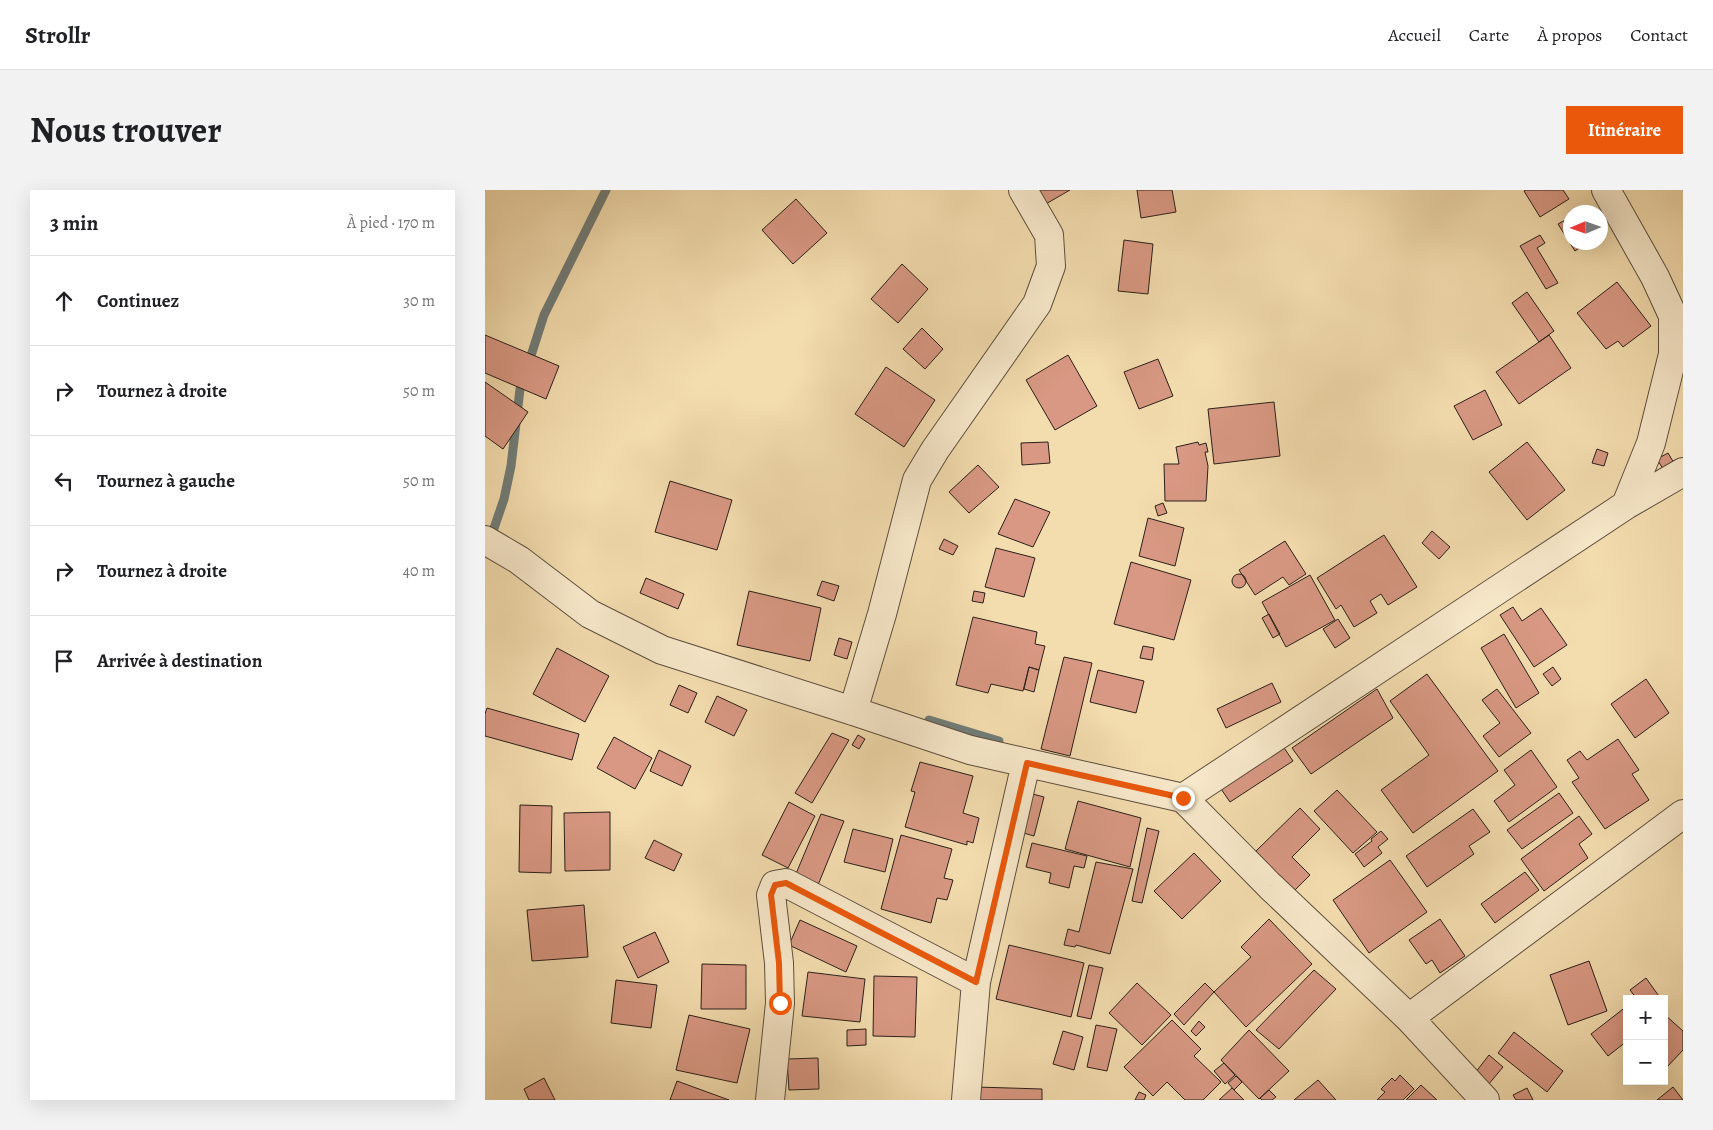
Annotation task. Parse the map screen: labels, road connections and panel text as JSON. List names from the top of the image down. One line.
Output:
{"north":"left","page":{"header":"Strollr","nav":["Accueil","Carte","À propos","Contact"],"title":"Nous trouver","buttons":"Itinéraire","heading":["3 min","À pied · 170 m"],"list":[["Continuez","30 m"],["Tournez à droite","50 m"],["Tournez à gauche","50 m"],["Tournez à droite","40 m"],"Arrivée à destination"],"map_buttons":["+","−"]}}
